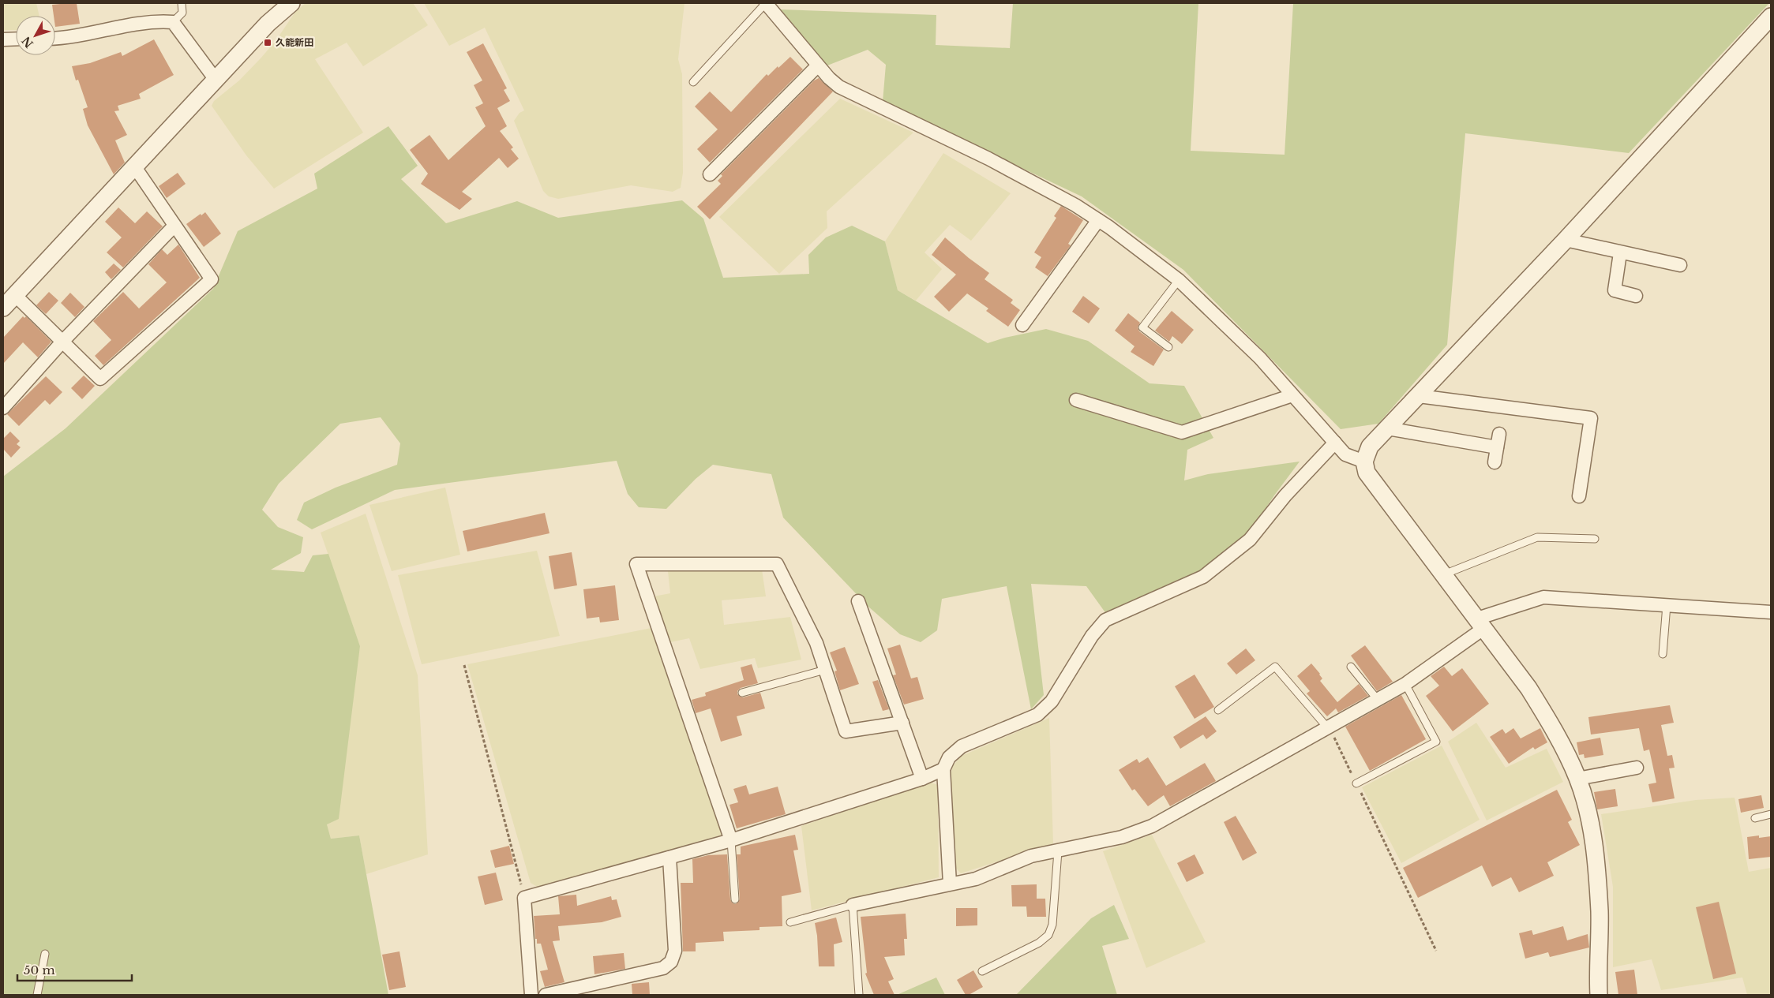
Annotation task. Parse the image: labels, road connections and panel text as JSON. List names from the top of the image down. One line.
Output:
{"places":{"transit":["久能新田"]},"scale_bar":"50 m","north":"bottom left"}
